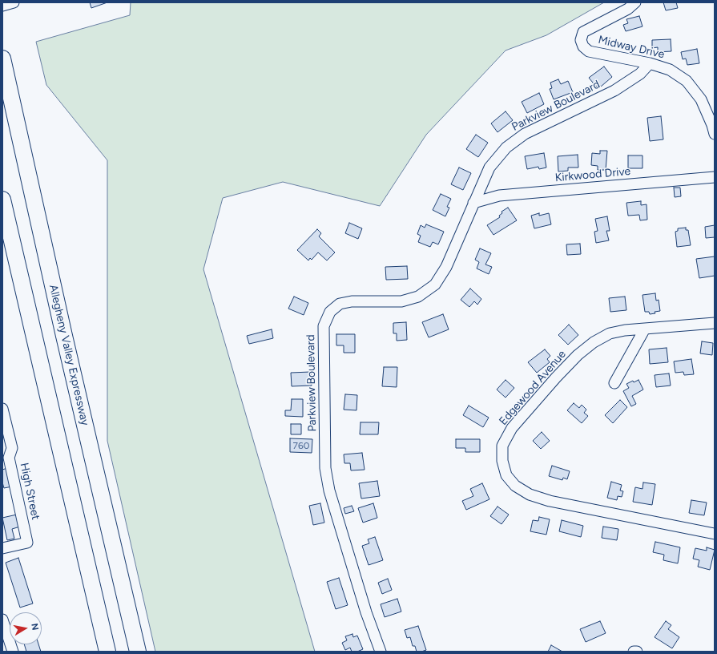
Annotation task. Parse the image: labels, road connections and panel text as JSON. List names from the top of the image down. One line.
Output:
{"streets":{"highway":["Allegheny Valley Expressway"],"street":["Midway Drive","Parkview Boulevard","Kirkwood Drive","Edgewood Avenue","High Street"]},"crossings":[["Midway Drive","Parkview Boulevard"],["Parkview Boulevard","Kirkwood Drive"]],"house_numbers":["760"],"north":"right"}
